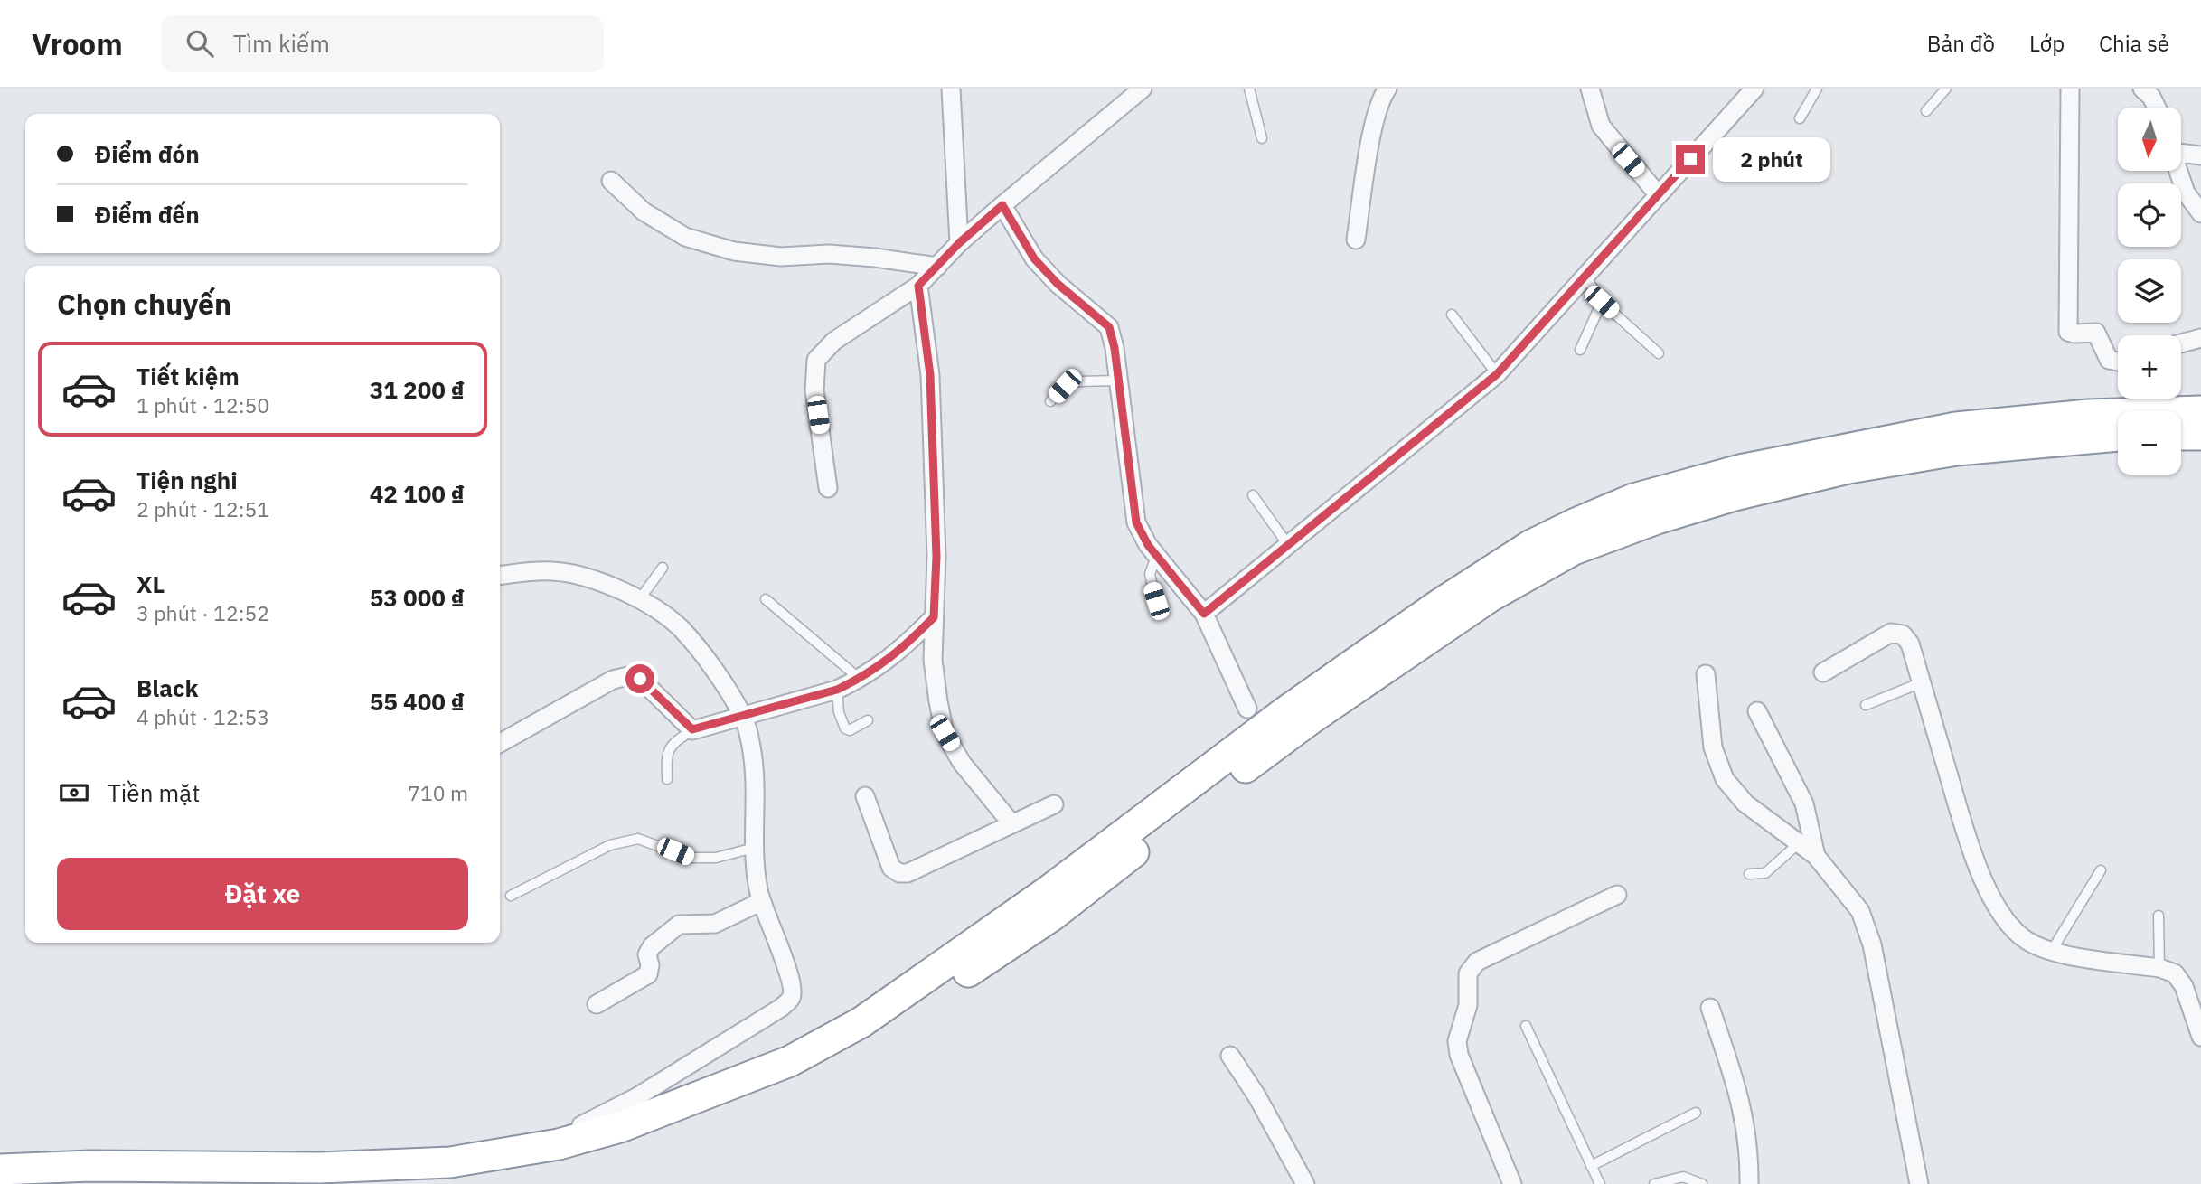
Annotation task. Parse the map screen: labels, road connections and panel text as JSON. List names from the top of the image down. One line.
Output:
{"north":"bottom","page":{"header":"Vroom","search":"Tìm kiếm","nav":["Bản đồ","Lớp","Chia sẻ"],"map_buttons":["+","−"],"banner":["Điểm đón","Điểm đến"],"bubble":"2 phút","heading":"Chọn chuyến","list":[{"name":"Tiết kiệm","note":"1 phút · 12:50","value":"31 200 ₫"},{"name":"Tiện nghi","note":"2 phút · 12:51","value":"42 100 ₫"},{"name":"XL","note":"3 phút · 12:52","value":"53 000 ₫"},{"name":"Black","note":"4 phút · 12:53","value":"55 400 ₫"}],"pay":["Tiền mặt","710 m"],"buttons":"Đặt xe"}}
